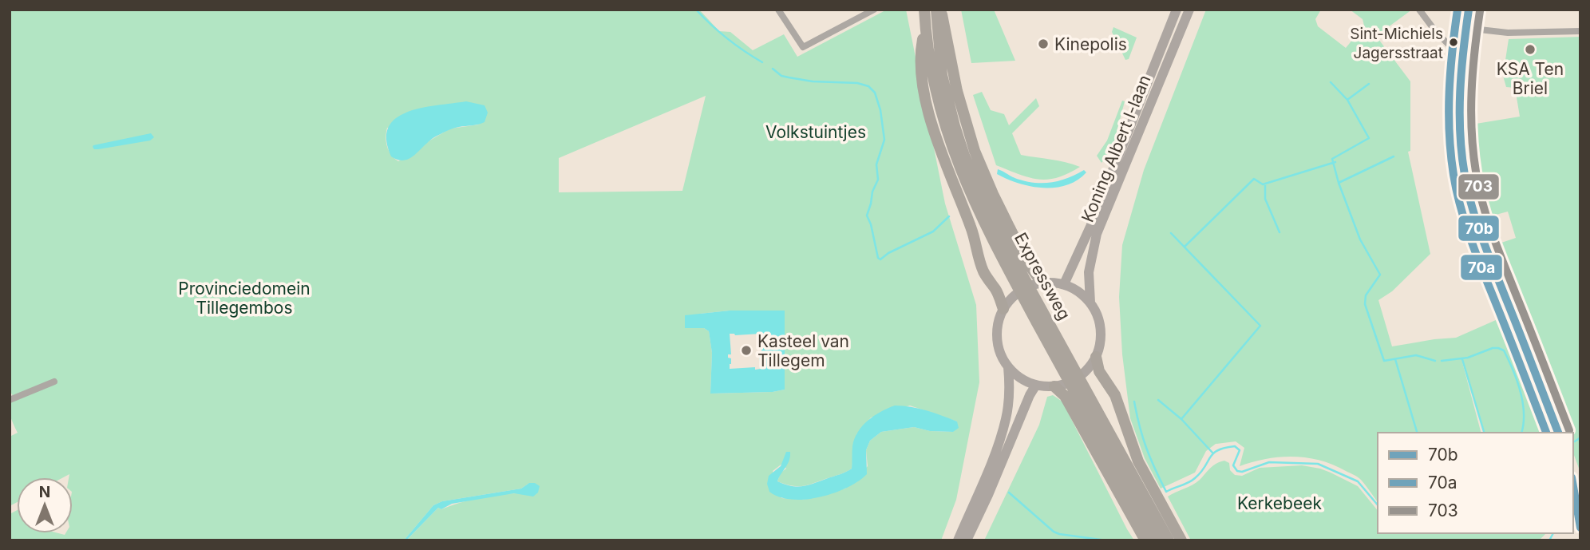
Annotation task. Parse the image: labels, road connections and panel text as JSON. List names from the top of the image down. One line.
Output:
{"streets":{"highway":["Expressweg"],"main road":["Koning Albert I-laan"]},"parks":["Volkstuintjes","Provinciedomein Tillegembos","Kerkebeek"],"places":["Sint-Michiels Jagersstraat","Kinepolis","KSA Ten Briel","Kasteel van Tillegem"],"lines":["transit line 70b","transit line 70a","transit line 703"],"legend":["70b","70a","703"],"north":"top"}
